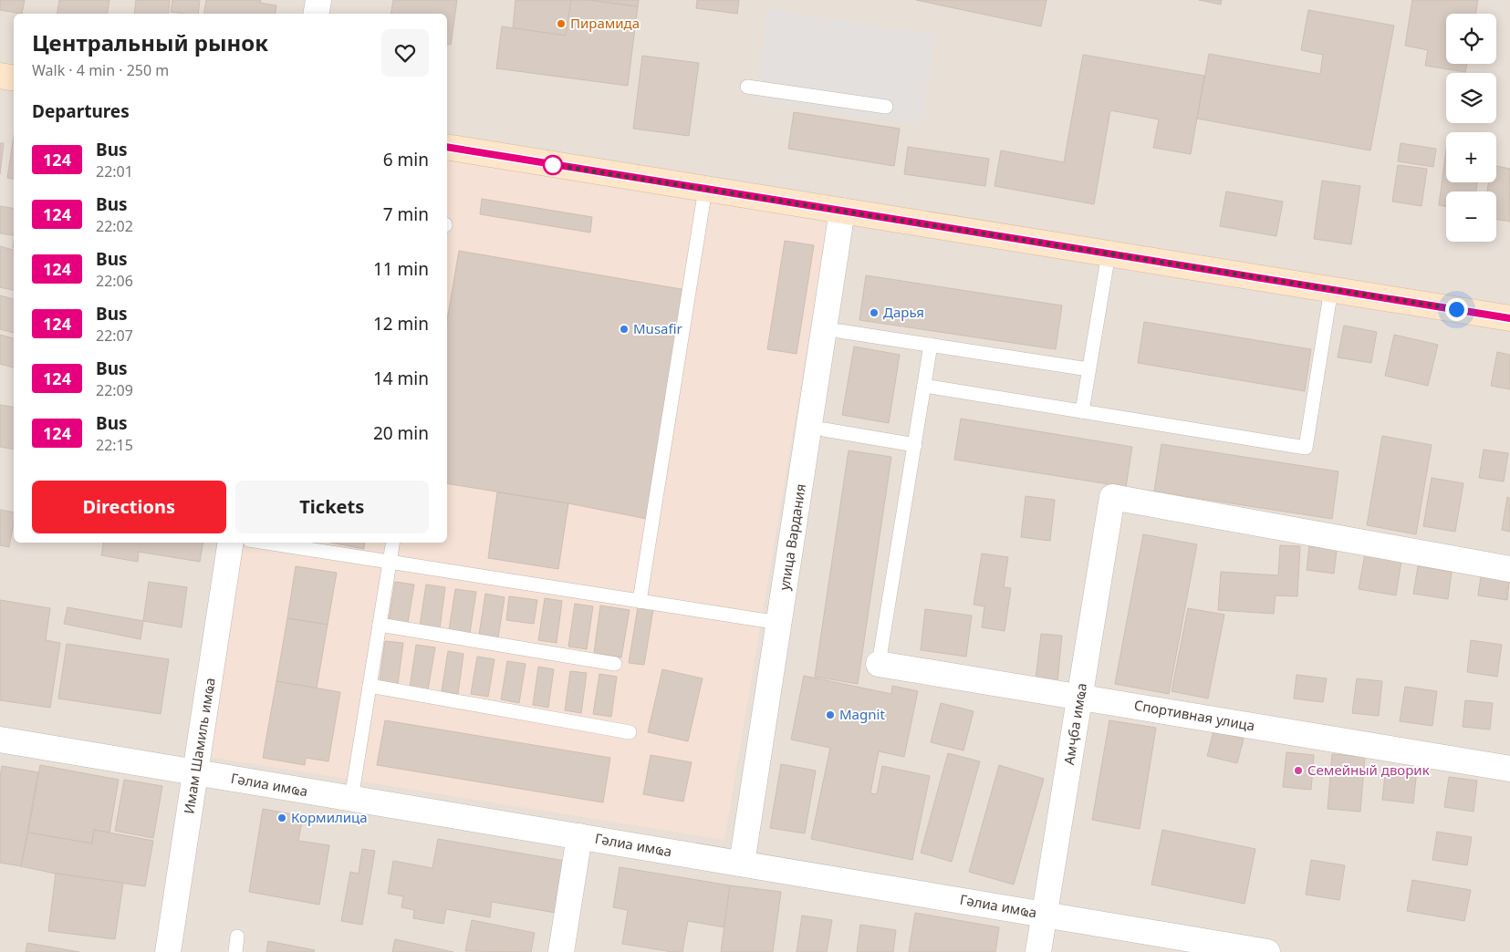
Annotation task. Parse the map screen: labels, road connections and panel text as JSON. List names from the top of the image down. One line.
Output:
{"streets":{"street":["улица Вардания","Спортивная улица","Амҷба имҩа","Имам Шамиль имҩа","Гәлиа имҩа"]},"crossings":[["улица Вардания","Гәлиа имҩа"],["Спортивная улица","Амҷба имҩа"],["Амҷба имҩа","Гәлиа имҩа"],["Имам Шамиль имҩа","Гәлиа имҩа"]],"places":["Пирамида","Дарья","Musafir","Magnit","Семейный дворик","Кормилица"],"lines":["bus line 124"],"page":{"map_buttons":["+","−"],"heading":[["Центральный рынок","Walk · 4 min · 250 m"],"Departures"],"list":[{"mark":"124","name":"Bus","note":"22:01","value":"6 min"},{"mark":"124","name":"Bus","note":"22:02","value":"7 min"},{"mark":"124","name":"Bus","note":"22:06","value":"11 min"},{"mark":"124","name":"Bus","note":"22:07","value":"12 min"},{"mark":"124","name":"Bus","note":"22:09","value":"14 min"},{"mark":"124","name":"Bus","note":"22:15","value":"20 min"}],"buttons":["Directions","Tickets"]}}
